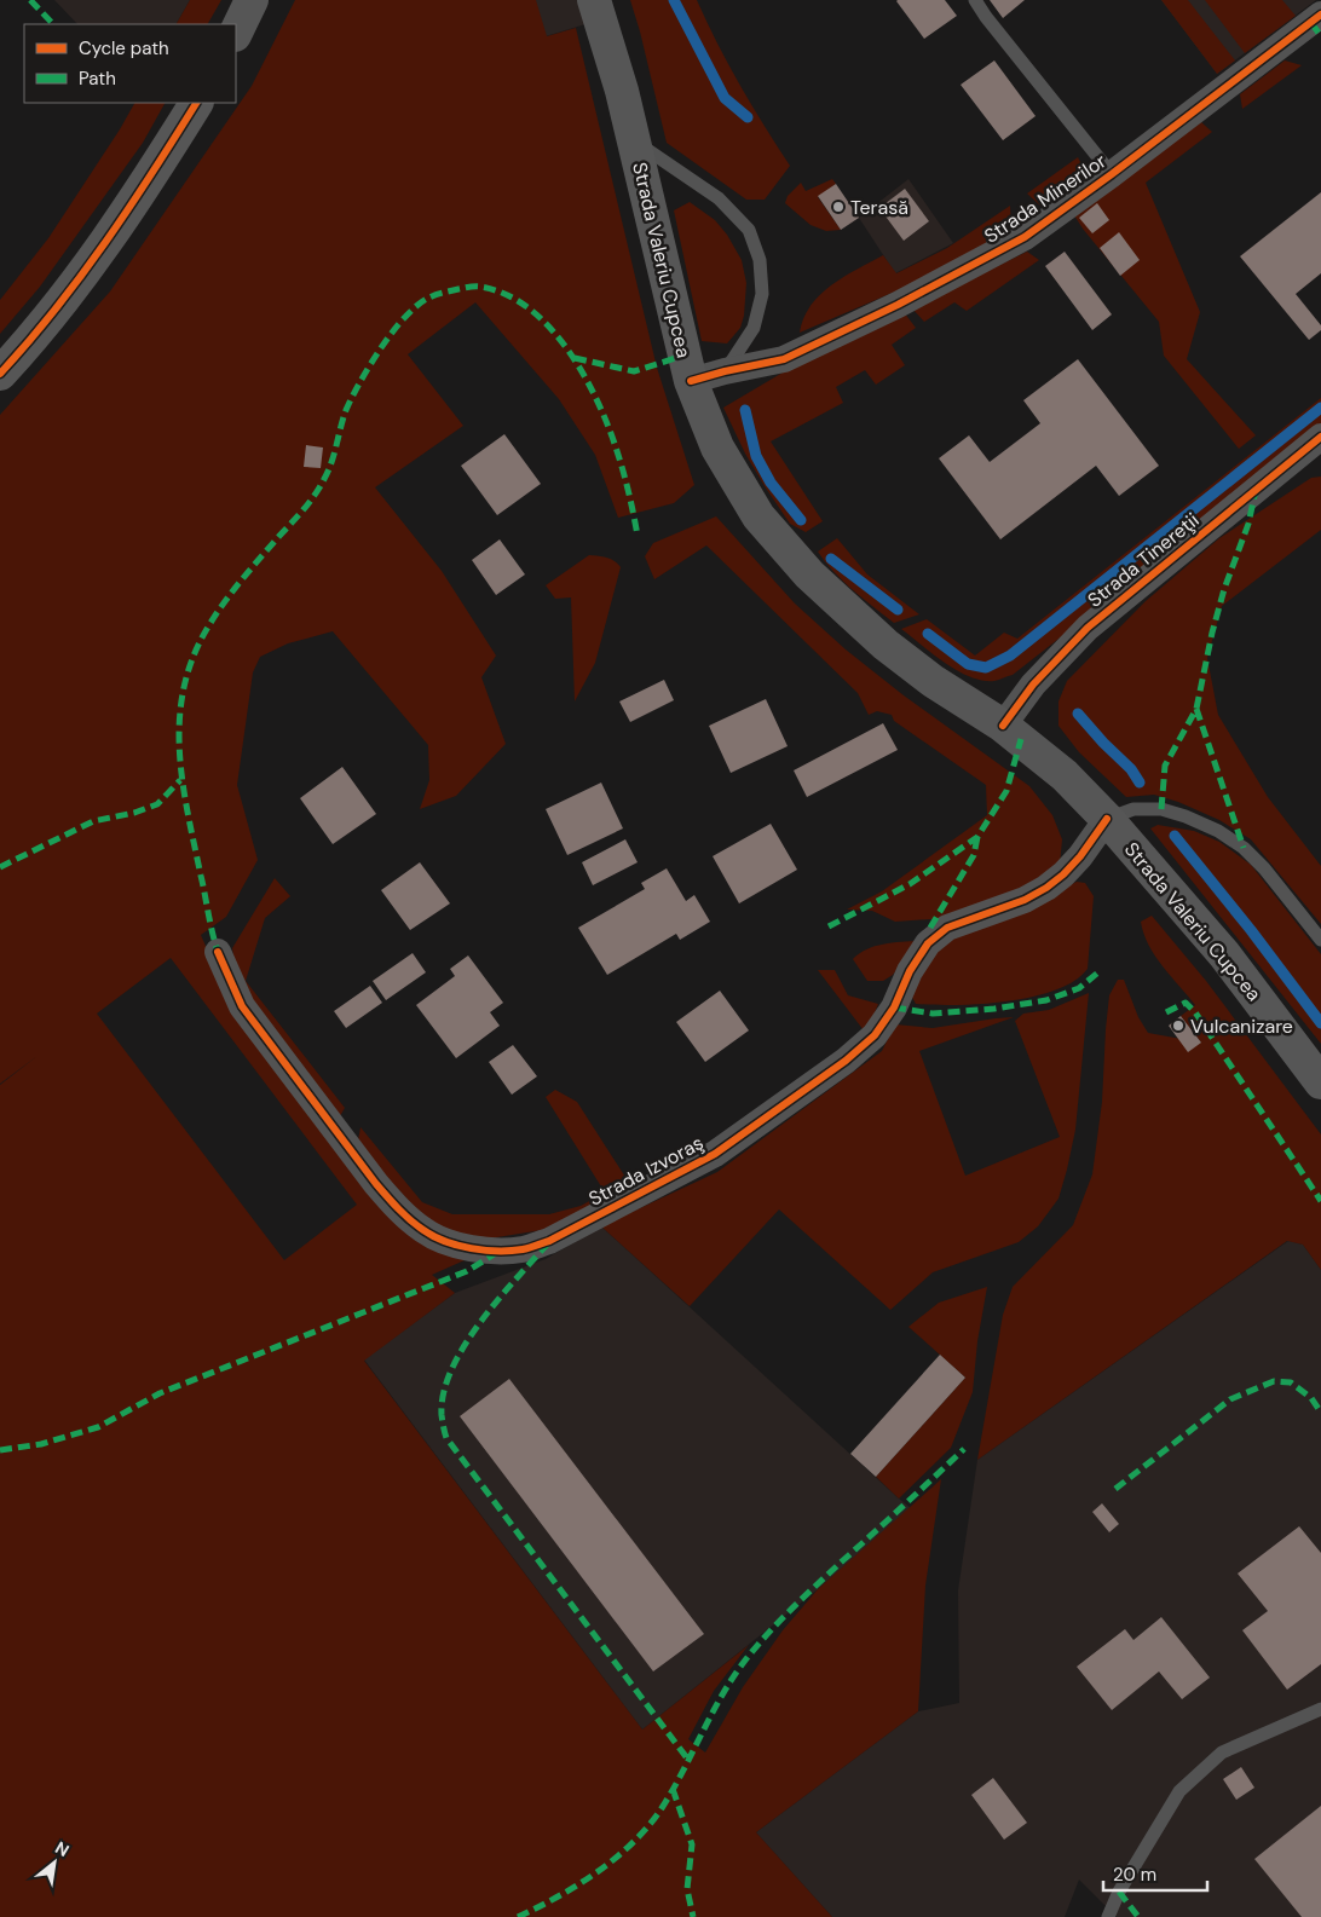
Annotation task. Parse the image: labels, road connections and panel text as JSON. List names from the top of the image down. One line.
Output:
{"streets":{"main road":["Strada Valeriu Cupcea"],"street":["Strada Minerilor","Strada Tinereţii","Strada Izvoraş"]},"crossings":[["Strada Minerilor","Strada Valeriu Cupcea"],["Strada Valeriu Cupcea","Strada Tinereţii"],["Strada Valeriu Cupcea","Strada Izvoraş"]],"places":["Terasă","Vulcanizare"],"legend":["Cycle path","Path"],"scale_bar":"20 m","north":"top right"}
